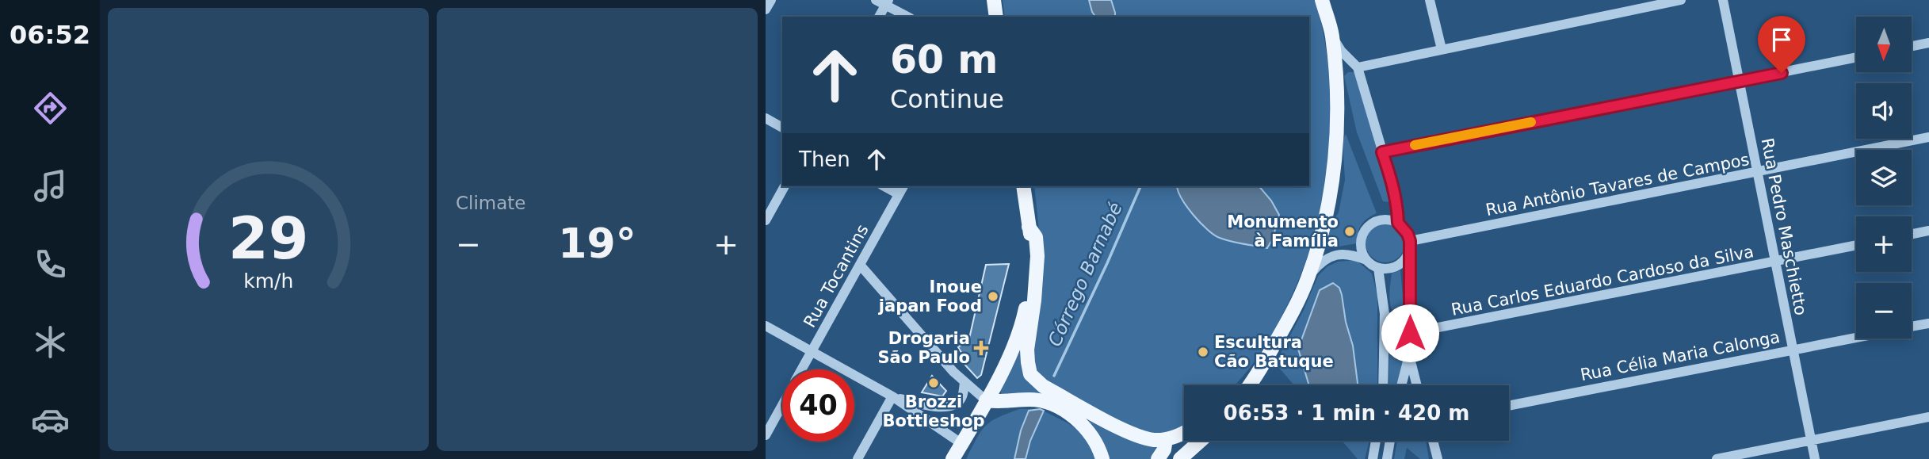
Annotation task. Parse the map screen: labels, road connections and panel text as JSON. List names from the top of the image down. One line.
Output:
{"streets":{"street":["Rua Antônio Tavares de Campos","Rua Pedro Maschietto","Rua Tocantins","Rua Carlos Eduardo Cardoso da Silva","Rua Célia Maria Calonga"]},"crossings":[["Rua Antônio Tavares de Campos","Rua Pedro Maschietto"],["Rua Pedro Maschietto","Rua Carlos Eduardo Cardoso da Silva"],["Rua Pedro Maschietto","Rua Célia Maria Calonga"]],"water":["Córrego Barnabé"],"places":{"other":["Monumento à Família","Inoue japan Food","Escultura Cão Batuque","Brozzi Bottleshop"],"health":["Drogaria São Paulo"]},"north":"bottom","page":{"tabs":"06:52","tile":"Climate","map_buttons":["+","−"],"turn":["60 m","Continue"],"then":"Then","heat":["−","19°","+"],"limit":"40","trip":"06:53 · 1 min · 420 m","gauge":["29","km/h"]}}
